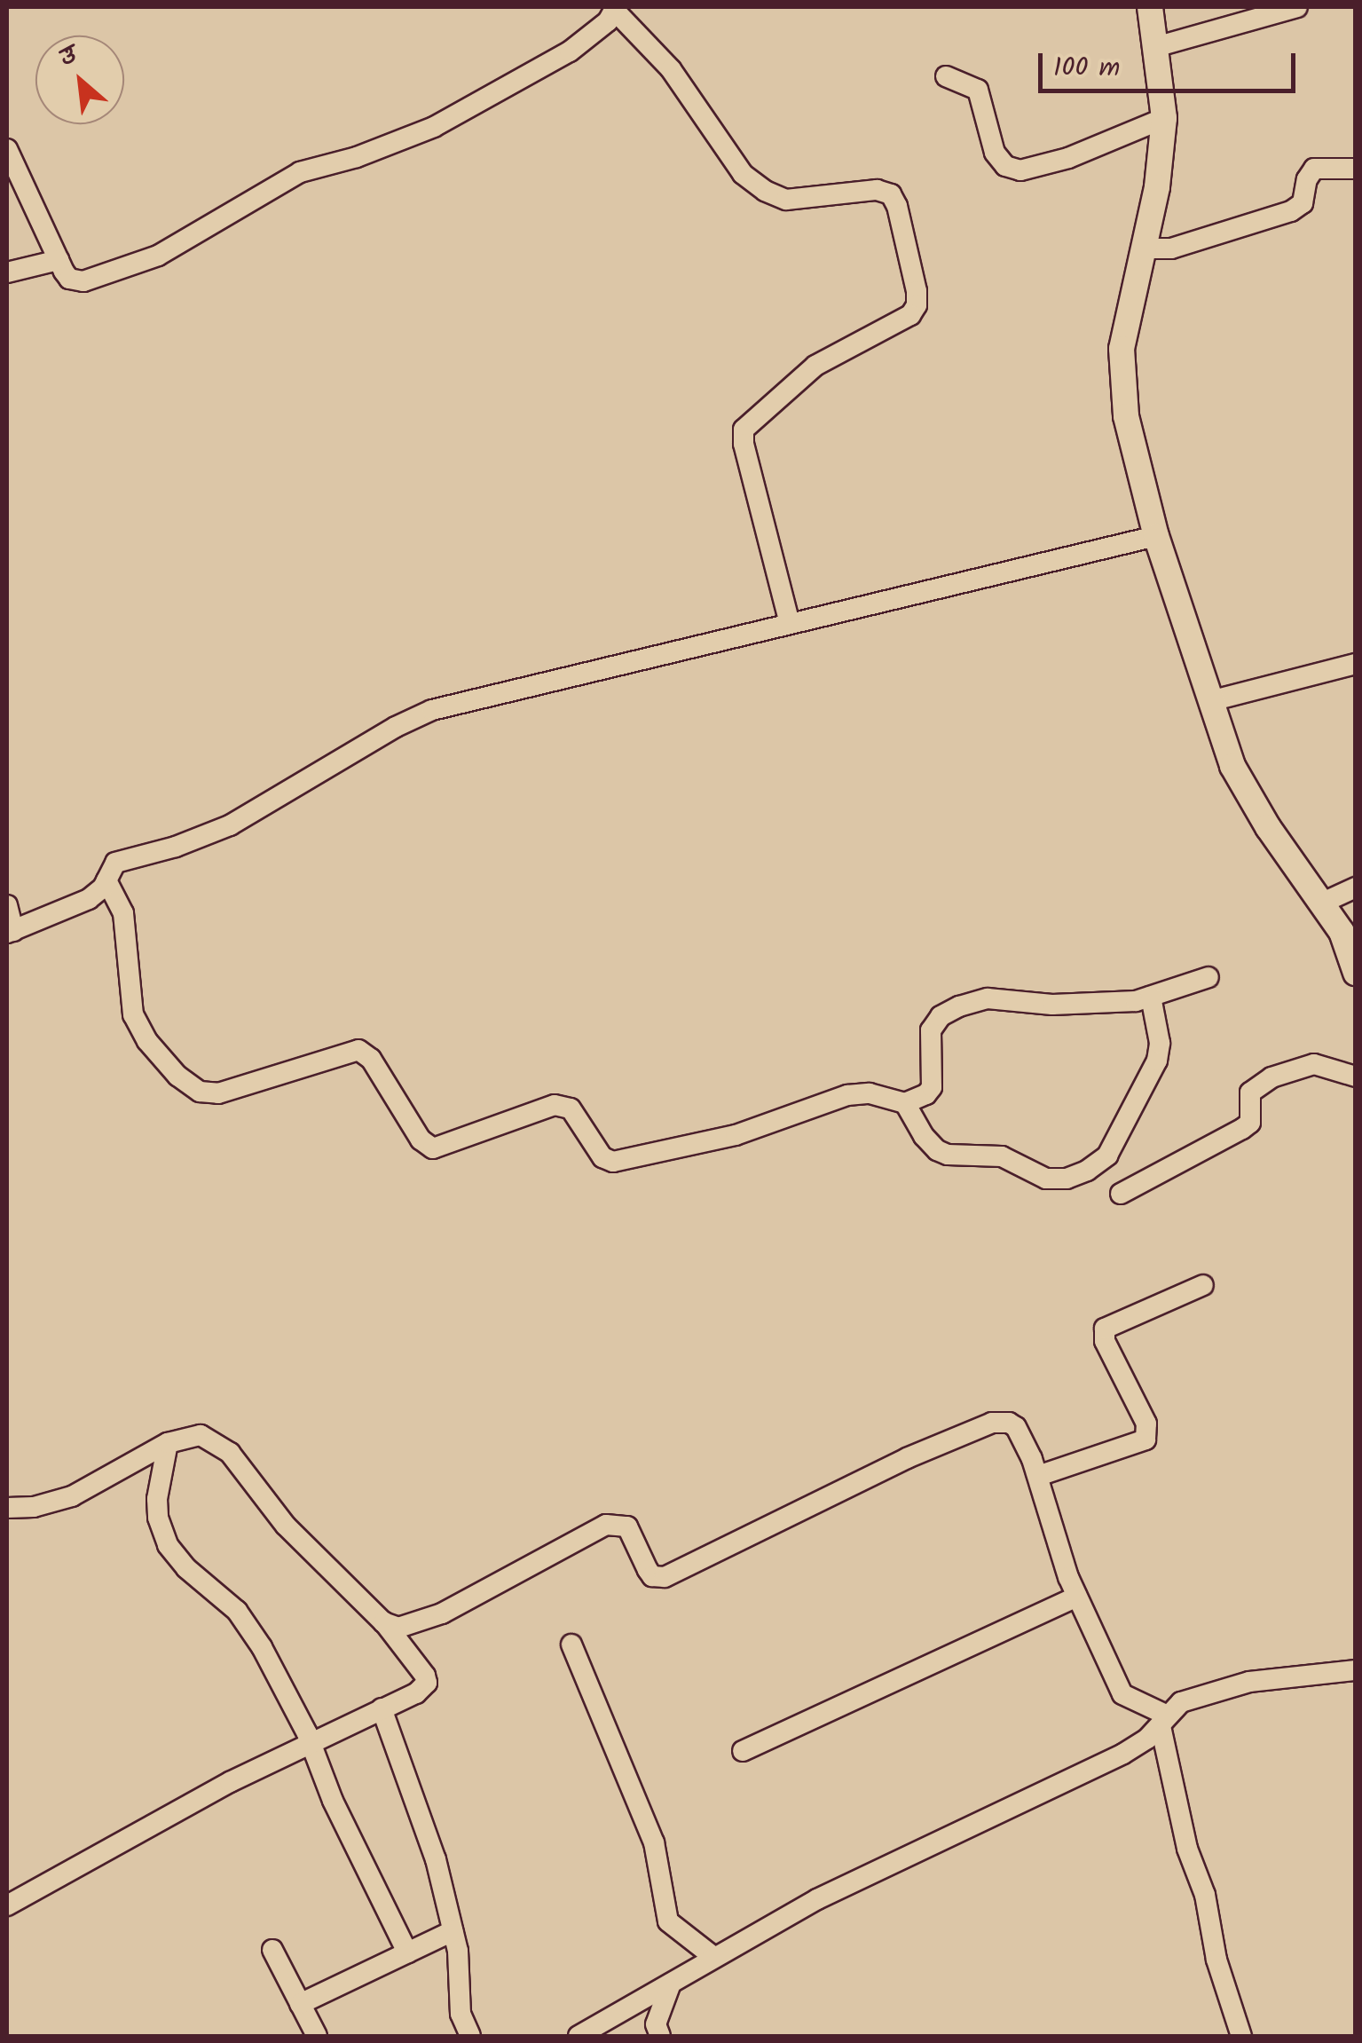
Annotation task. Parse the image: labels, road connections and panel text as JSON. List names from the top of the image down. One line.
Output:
{"scale_bar":"100 m","north":"top left"}
